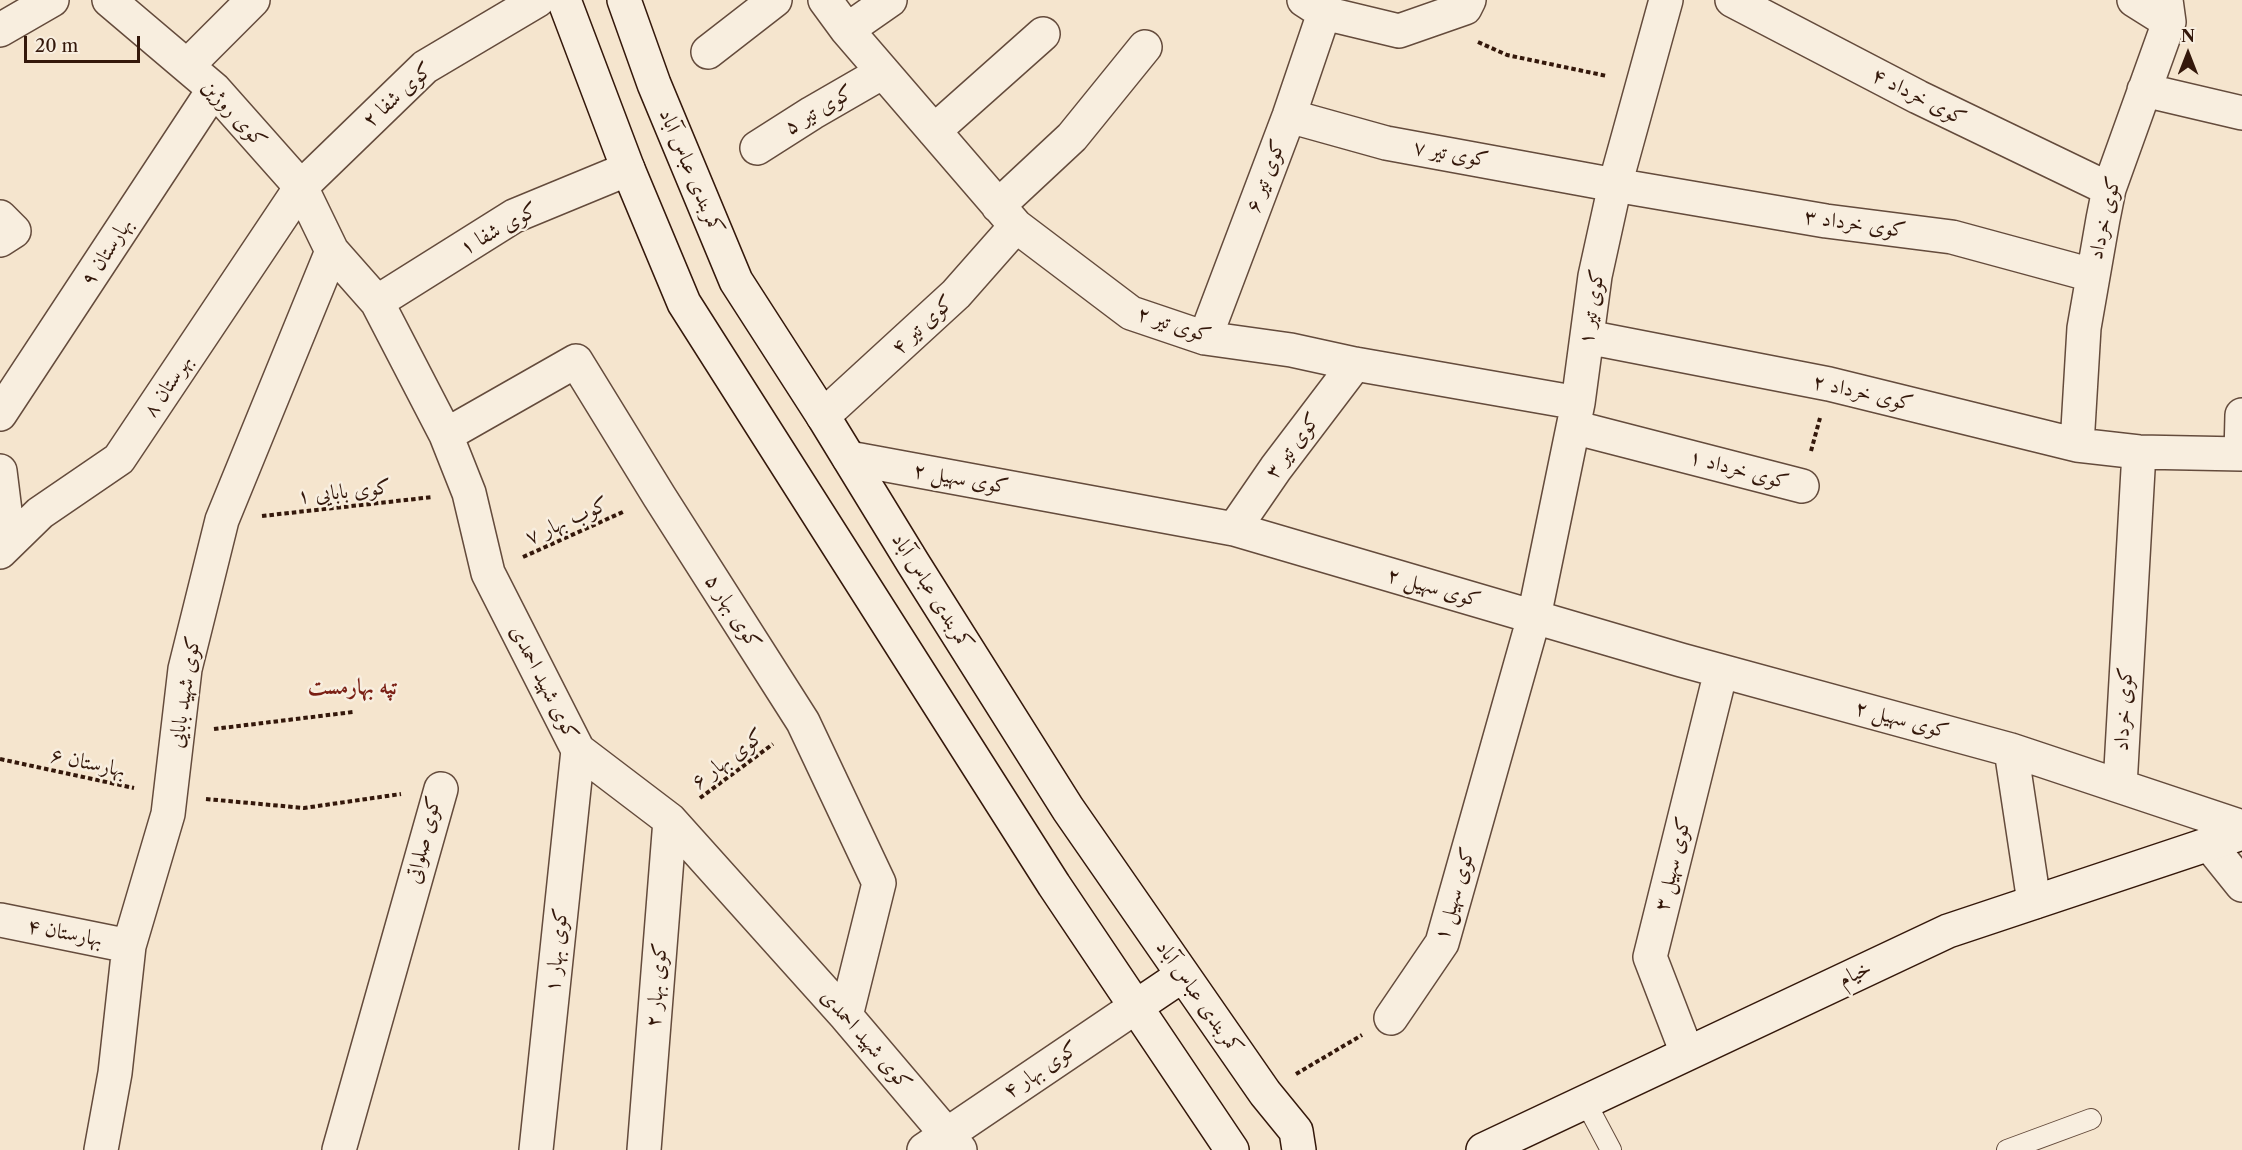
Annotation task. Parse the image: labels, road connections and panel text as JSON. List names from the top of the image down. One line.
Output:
{"streets":{"street":["کوی شفا ۲","کوی خرداد ۴","کوی تیر ۵","کوی روژین","کوی تیر ۷","کمربندی عباس آباد","کوی تیر ۶","کوی خرداد","کوی خرداد ۳","کوی شفا ۱","بهارستان ۹","کوی تیر ۱","کوی تیر ۴","کوی تیر ۲","بهرستان ۸","کوی خرداد ۲","کوی تیر ۳","کوی خرداد ۱","کوی سهیل ۲","کوی بهار ۵","کوی شهید احمدی","کوی شهید بابایی","کوی صلواتی","کوی سهیل ۳","کوی سهیل ۱","بهارستان ۴","کوی بهار ۱","خیام","کوی بهار ۲","کوی بهار ۴"],"path":["کوی بابایی ۱","کوب بهار ۷","کوی بهار ۶","بهارستان ۶"]},"crossings":[["کوی شفا ۲","کوی روژین"],["کوی شفا ۲","بهرستان ۸"],["کوی خرداد ۴","کوی خرداد"],["کوی تیر ۵","کوی تیر ۲"],["کوی روژین","بهارستان ۹"],["کوی روژین","بهرستان ۸"],["کوی روژین","کوی شهید احمدی"],["کوی روژین","کوی شهید بابایی"],["کوی تیر ۷","کوی تیر ۶"],["کوی تیر ۷","کوی خرداد ۳"],["کوی تیر ۷","کوی تیر ۱"],["کمربندی عباس آباد","کوی تیر ۴"],["کمربندی عباس آباد","کوی سهیل ۲"],["کمربندی عباس آباد","کوی بهار ۴"],["کوی تیر ۶","کوی تیر ۲"],["کوی خرداد","کوی خرداد ۳"],["کوی خرداد","کوی خرداد ۲"],["کوی خرداد","کوی سهیل ۲"],["کوی خرداد ۳","کوی تیر ۱"],["کوی شفا ۱","کوی شهید احمدی"],["کوی تیر ۱","کوی تیر ۲"],["کوی تیر ۱","کوی خرداد ۲"],["کوی تیر ۱","کوی خرداد ۱"],["کوی تیر ۱","کوی سهیل ۲"],["کوی تیر ۱","کوی سهیل ۱"],["کوی تیر ۴","کوی تیر ۲"],["کوی تیر ۲","کوی تیر ۳"],["کوی تیر ۲","کوی خرداد ۱"],["کوی خرداد ۲","کوی خرداد ۱"],["کوی تیر ۳","کوی سهیل ۲"],["کوی سهیل ۲","کوی سهیل ۳"],["کوی سهیل ۲","کوی سهیل ۱"],["کوی بابایی ۱","کوی شهید احمدی"],["کوی بابایی ۱","کوی شهید بابایی"],["کوب بهار ۷","کوی بهار ۵"],["کوب بهار ۷","کوی شهید احمدی"],["کوی بهار ۵","کوی شهید احمدی"],["کوی بهار ۵","کوی بهار ۶"],["کوی شهید احمدی","کوی شهید بابایی"],["کوی شهید احمدی","کوی بهار ۶"],["کوی شهید احمدی","کوی بهار ۱"],["کوی شهید احمدی","کوی بهار ۲"],["کوی شهید احمدی","کوی بهار ۴"],["کوی شهید بابایی","بهارستان ۶"],["کوی شهید بابایی","کوی صلواتی"],["کوی شهید بابایی","بهارستان ۴"],["کوی بهار ۶","کوی بهار ۲"],["بهارستان ۶","کوی صلواتی"],["کوی سهیل ۳","خیام"]],"districts":["تپه بهارمست"],"scale_bar":"20 m","north":"top"}
